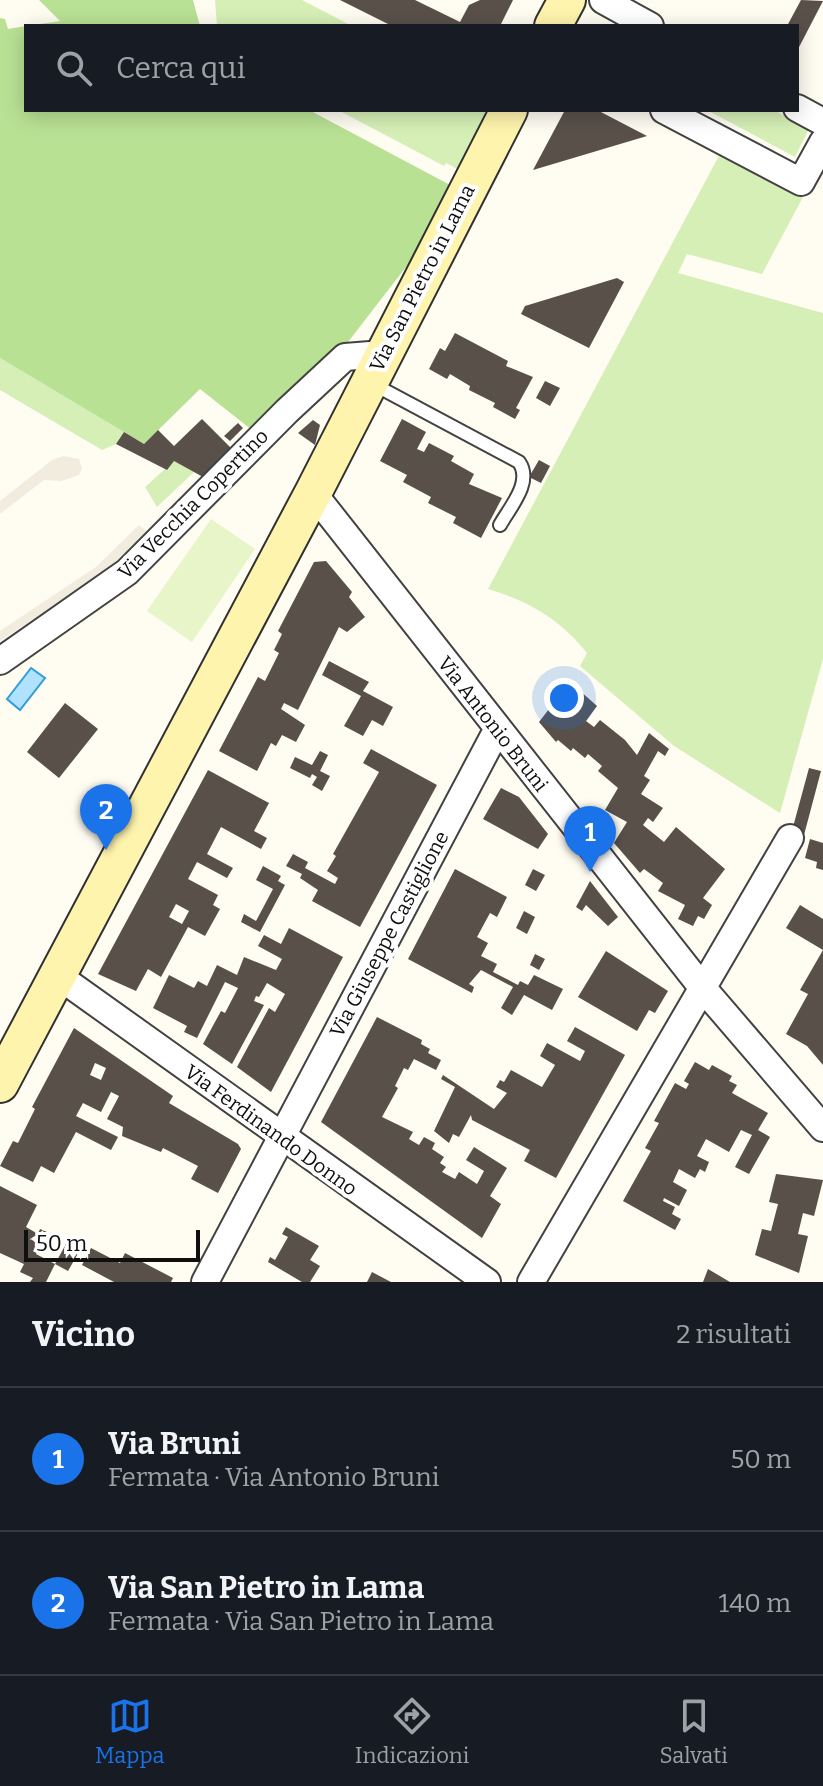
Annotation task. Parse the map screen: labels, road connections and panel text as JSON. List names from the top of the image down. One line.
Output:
{"streets":{"main road":["Via San Pietro in Lama"],"street":["Via Vecchia Copertino","Via Antonio Bruni","Via Giuseppe Castiglione","Via Ferdinando Donno"]},"crossings":[["Via San Pietro in Lama","Via Vecchia Copertino"],["Via San Pietro in Lama","Via Antonio Bruni"],["Via San Pietro in Lama","Via Ferdinando Donno"],["Via Antonio Bruni","Via Giuseppe Castiglione"],["Via Giuseppe Castiglione","Via Ferdinando Donno"]],"scale_bar":"50 m","page":{"search":"Cerca qui","pins":["2","1"],"scale":"50 m","heading":["Vicino","2 risultati"],"list":[{"mark":"1","name":"Via Bruni","note":"Fermata · Via Antonio Bruni","value":"50 m"},{"mark":"2","name":"Via San Pietro in Lama","note":"Fermata · Via San Pietro in Lama","value":"140 m"}],"nav":["Mappa","Indicazioni","Salvati"]}}
